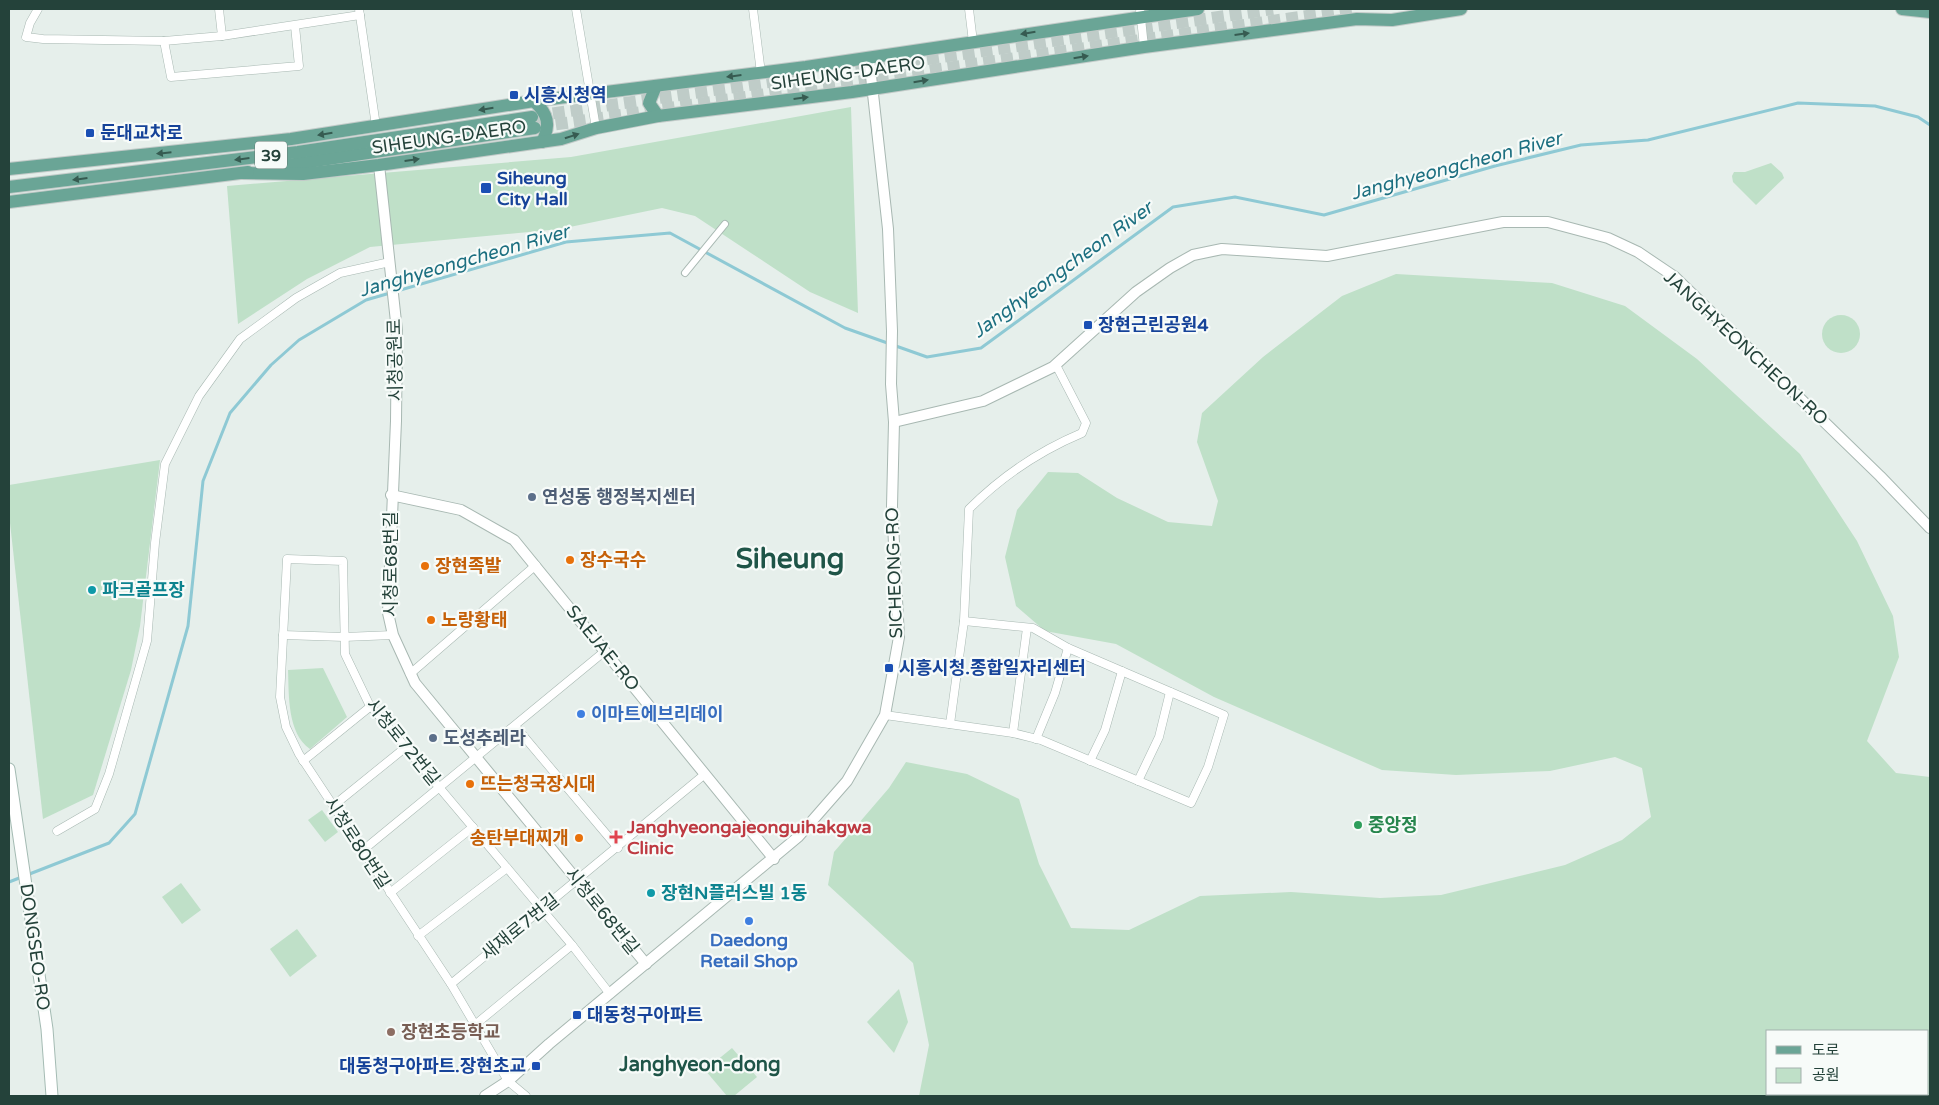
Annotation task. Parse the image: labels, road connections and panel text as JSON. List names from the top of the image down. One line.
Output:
{"streets":{"main road":["SIHEUNG-DAERO","39","DONGSEO-RO"],"street":["JANGHYEONCHEON-RO","시청공원로","시청로68번길","SICHEONG-RO","SAEJAE-RO","시청로72번길","시청로80번길","새재로7번길"]},"crossings":[["SIHEUNG-DAERO","시청공원로"],["SIHEUNG-DAERO","SICHEONG-RO"],["JANGHYEONCHEON-RO","SICHEONG-RO"],["시청공원로","시청로68번길"],["시청공원로","SAEJAE-RO"],["시청로68번길","SICHEONG-RO"],["시청로68번길","SAEJAE-RO"],["시청로68번길","새재로7번길"],["SICHEONG-RO","SAEJAE-RO"],["SICHEONG-RO","시청로72번길"],["SICHEONG-RO","시청로80번길"],["SAEJAE-RO","새재로7번길"],["시청로72번길","시청로80번길"],["시청로72번길","새재로7번길"],["시청로80번길","새재로7번길"]],"districts":["Siheung","Janghyeon-dong"],"water":["Janghyeongcheon River"],"places":{"transit":["시흥시청역","둔대교차로","Siheung City Hall","장현근린공원4","시흥시청.종합일자리센터","대동청구아파트","대동청구아파트.장현초교"],"other":["연성동 행정복지센터","장수국수","장현족발","파크골프장","노랑황태","이마트에브리데이","도성추레라","뜨는청국장시대","중앙정","송탄부대찌개","장현N플러스빌 1동","Daedong Retail Shop","장현초등학교"],"health":["Janghyeongajeonguihakgwa Clinic"]},"legend":["도로","공원"]}
